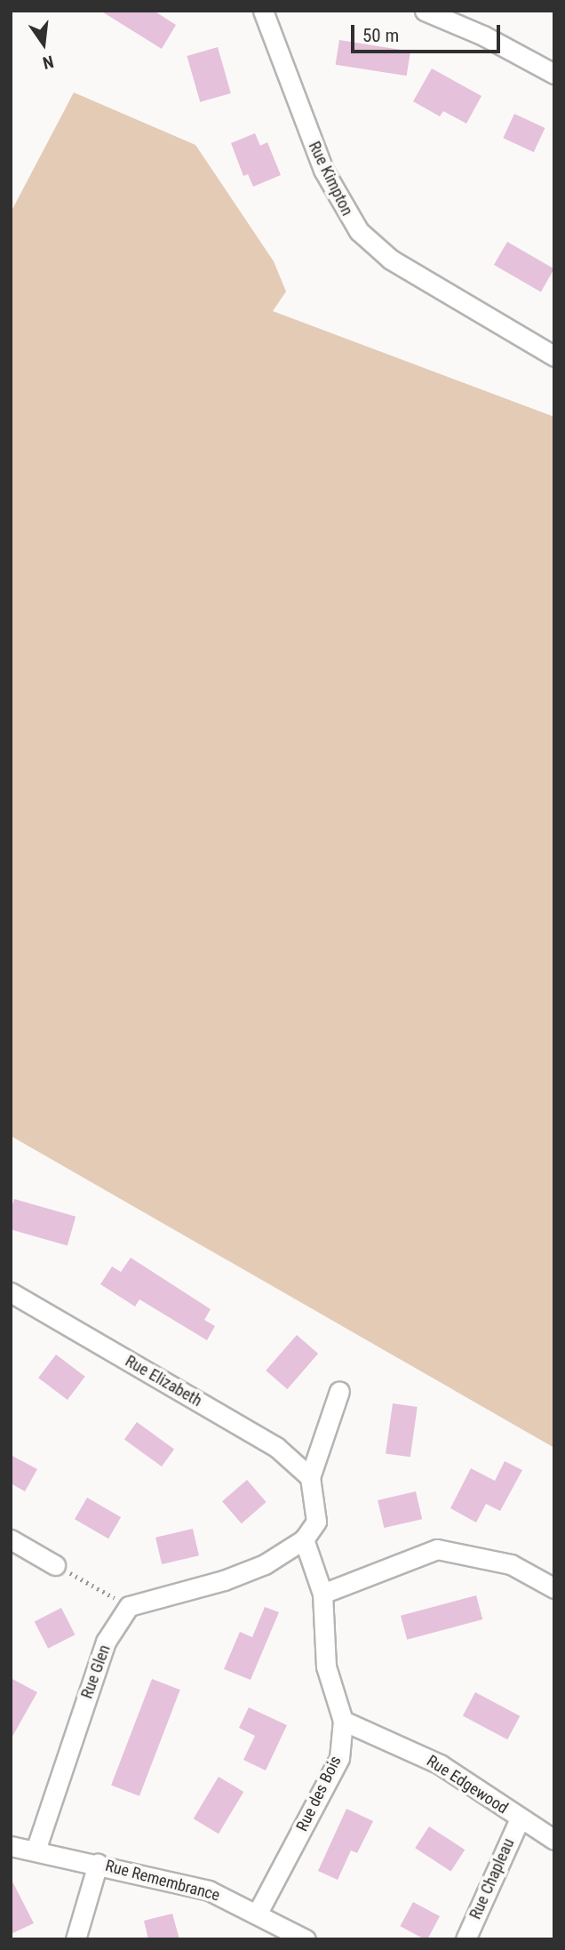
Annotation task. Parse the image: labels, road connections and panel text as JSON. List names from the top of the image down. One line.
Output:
{"streets":{"street":["Rue Kimpton","Rue Elizabeth","Rue Glen","Rue Edgewood","Rue des Bois","Rue Chapleau","Rue Remembrance"]},"crossings":[["Rue Glen","Rue Remembrance"],["Rue Edgewood","Rue des Bois"],["Rue Edgewood","Rue Chapleau"],["Rue des Bois","Rue Remembrance"]],"scale_bar":"50 m","north":"bottom"}
